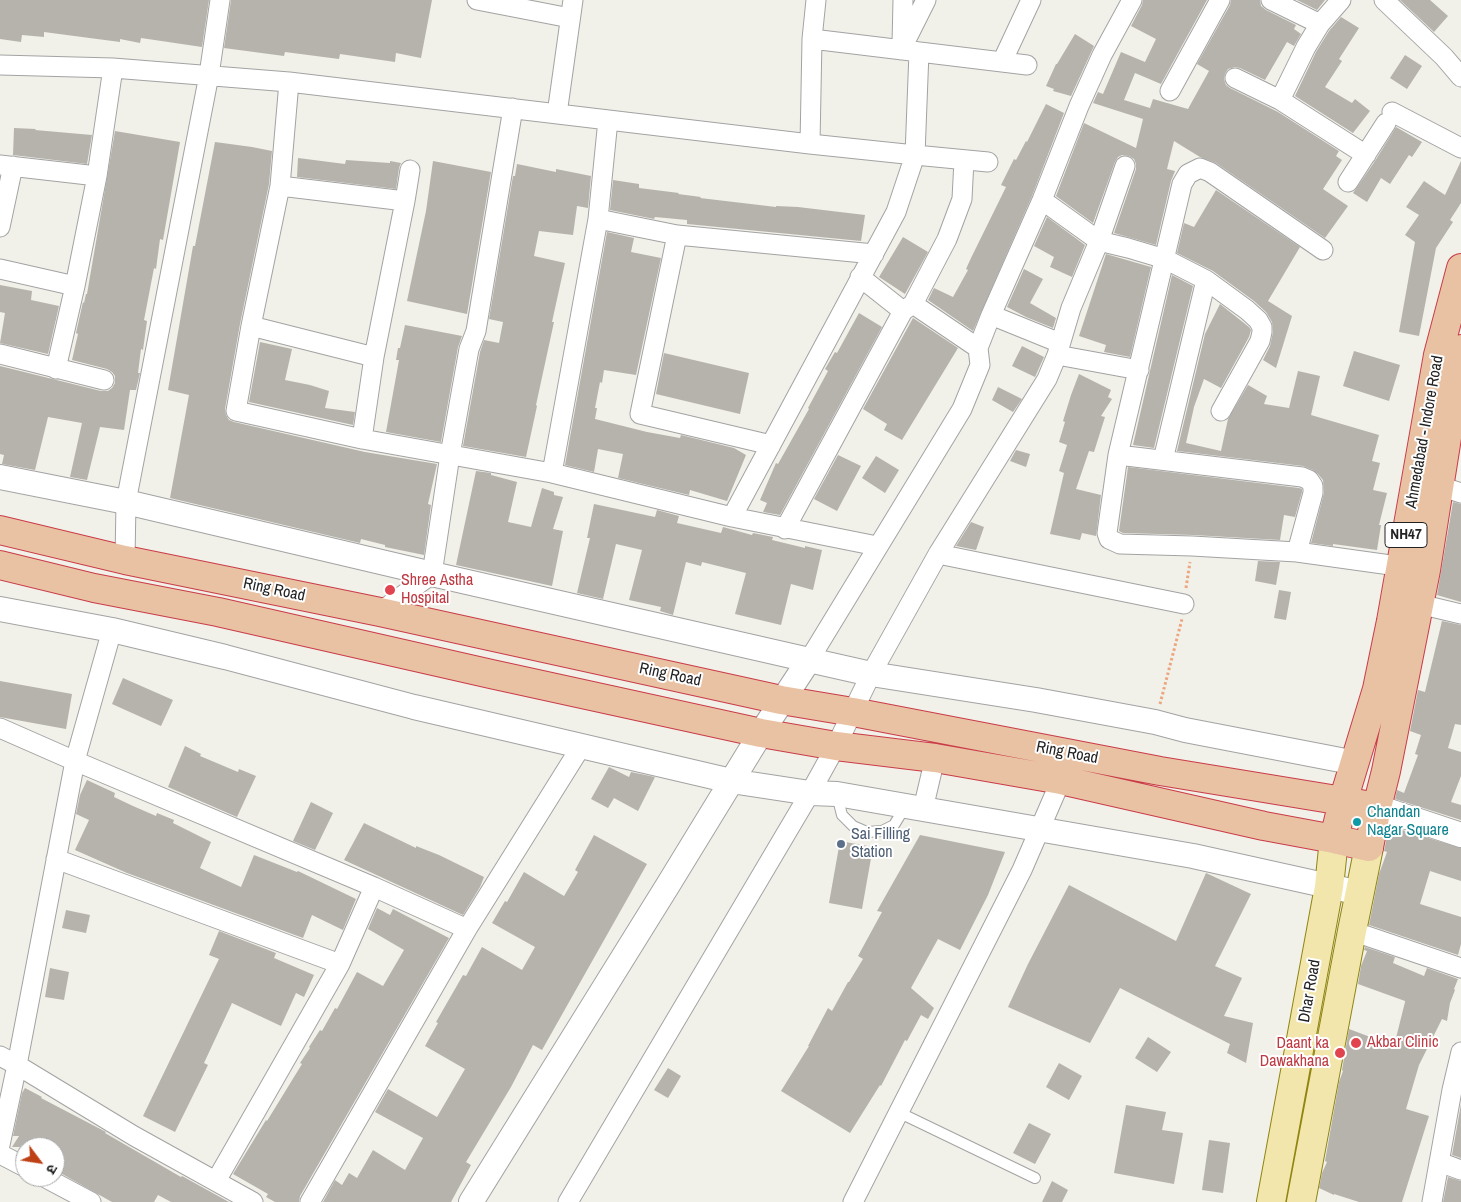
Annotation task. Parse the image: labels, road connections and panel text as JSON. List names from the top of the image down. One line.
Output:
{"streets":{"highway":["Ahmedabad - Indore Road","NH47","Ring Road"],"main road":["Dhar Road"]},"crossings":[["Ahmedabad - Indore Road","Ring Road"],["Ahmedabad - Indore Road","Dhar Road"],["Ring Road","Dhar Road"]],"places":["Shree Astha Hospital","Chandan Nagar Square","Sai Filling Station","Akbar Clinic","Daant ka Dawakhana"],"north":"bottom right"}
